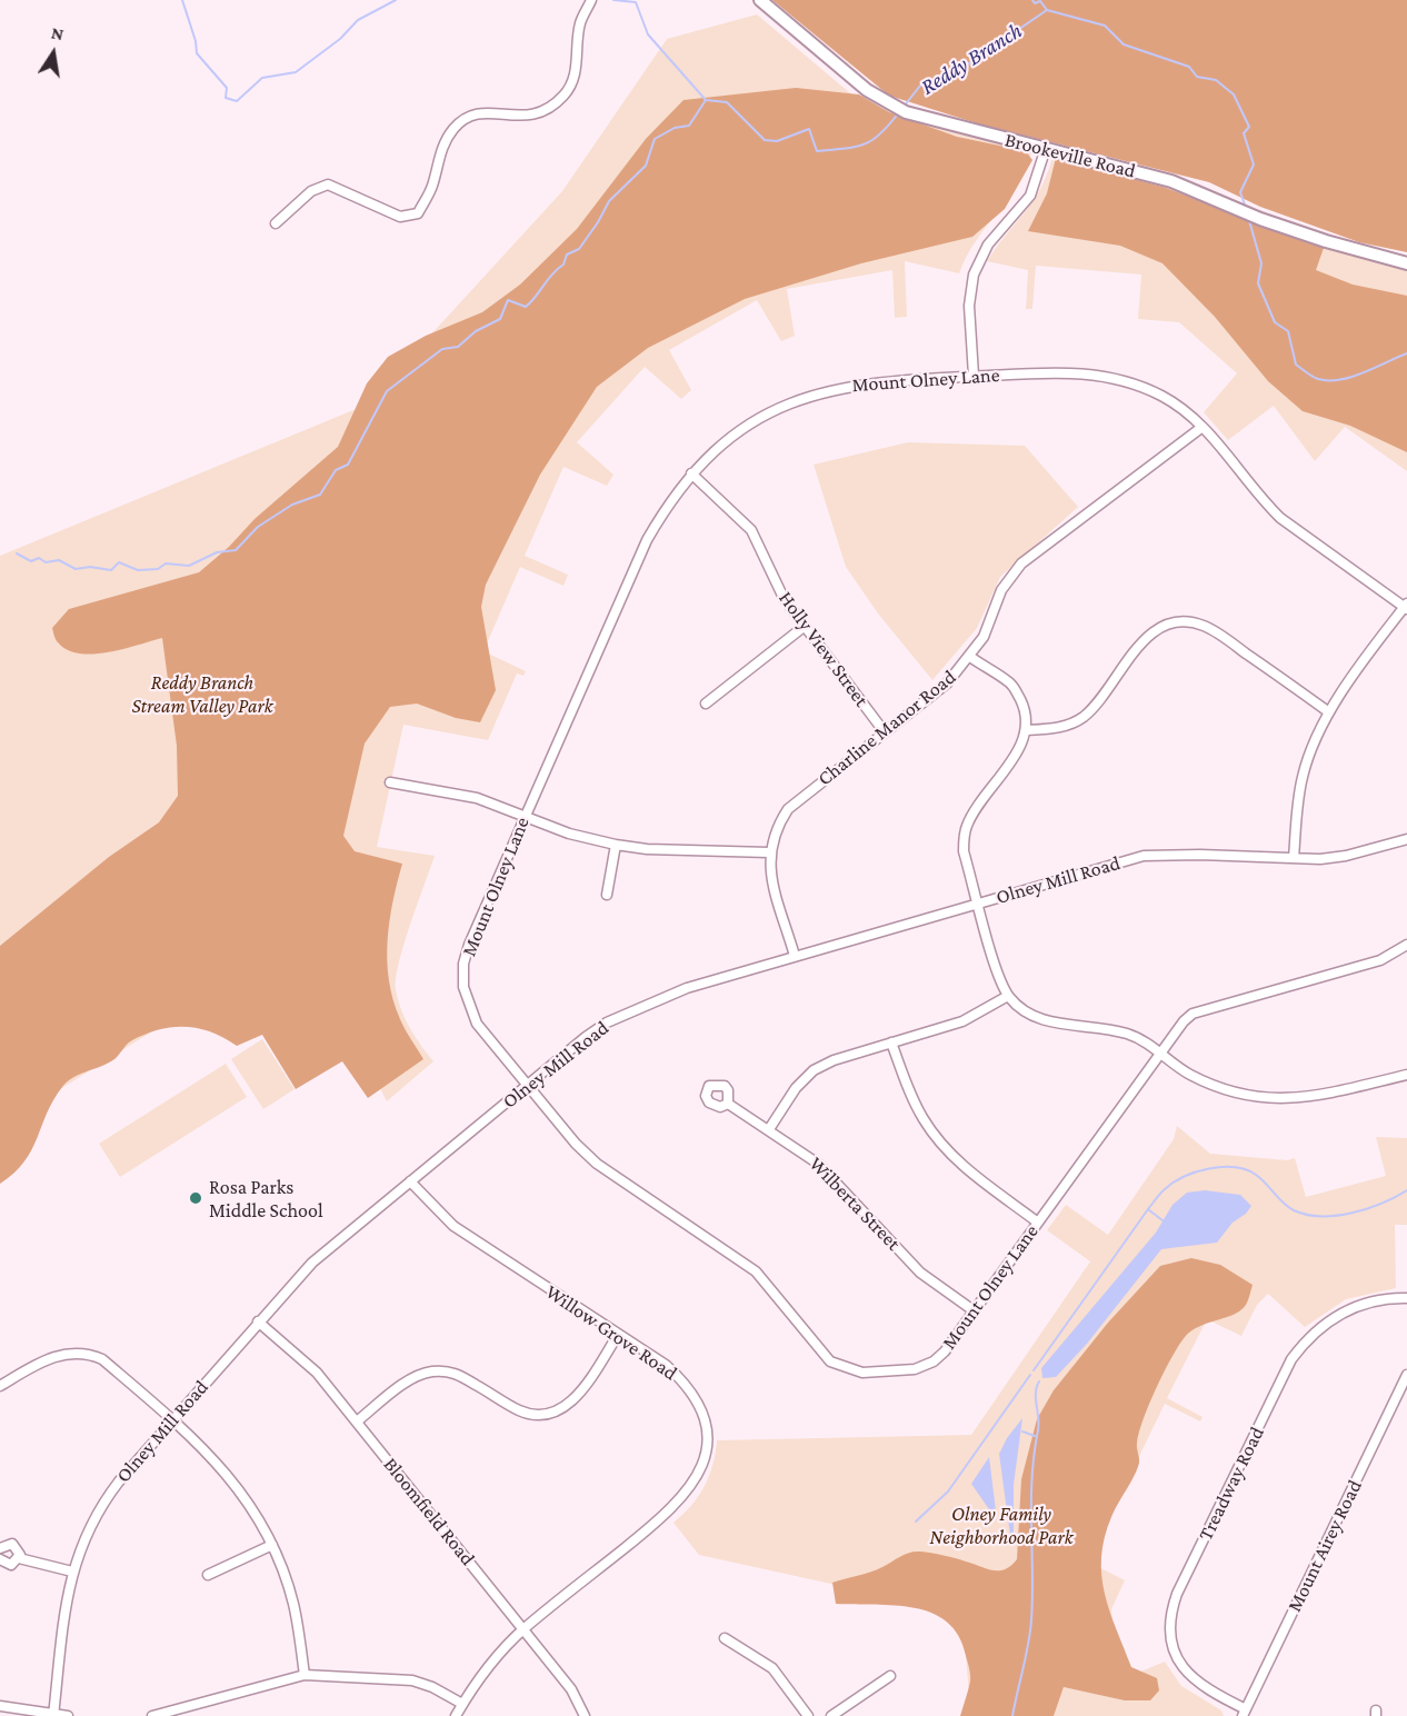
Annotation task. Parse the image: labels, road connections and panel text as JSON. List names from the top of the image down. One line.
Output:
{"streets":{"street":["Brookeville Road","Mount Olney Lane","Holly View Street","Charline Manor Road","Olney Mill Road","Wilberta Street","Willow Grove Road","Treadway Road","Bloomfield Road","Mount Airey Road"]},"crossings":[["Mount Olney Lane","Holly View Street"],["Mount Olney Lane","Charline Manor Road"],["Mount Olney Lane","Olney Mill Road"],["Mount Olney Lane","Wilberta Street"],["Holly View Street","Charline Manor Road"],["Charline Manor Road","Olney Mill Road"],["Olney Mill Road","Willow Grove Road"],["Olney Mill Road","Bloomfield Road"],["Willow Grove Road","Bloomfield Road"],["Treadway Road","Mount Airey Road"]],"water":["Reddy Branch"],"parks":["Reddy Branch Stream Valley Park","Olney Family Neighborhood Park"],"places":["Rosa Parks Middle School"],"north":"top"}
